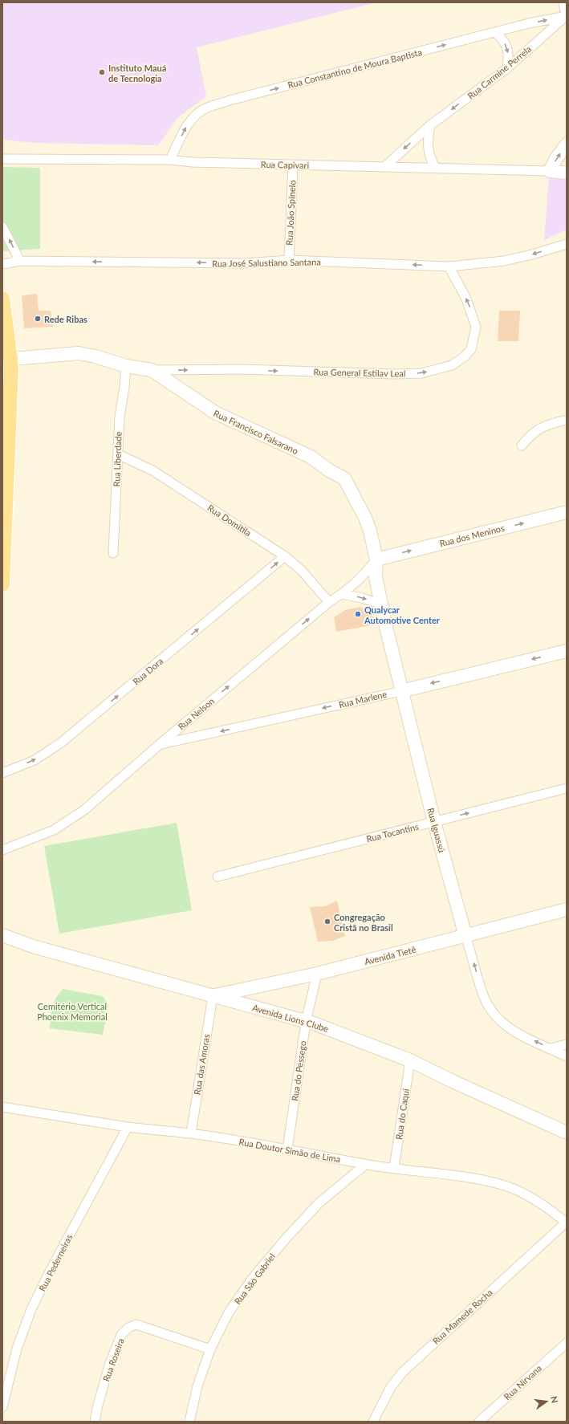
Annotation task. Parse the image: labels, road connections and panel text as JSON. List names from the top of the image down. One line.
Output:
{"streets":{"street":["Rua Constantino de Moura Baptista","Rua Carmine Perrela","Rua Capivari","Rua João Spinelo","Rua José Salustiano Santana","Rua General Estilav Leal","Rua Francisco Falsarano","Rua Liberdade","Rua Domitila","Rua dos Meninos","Rua Dora","Rua Marlene","Rua Nelson","Rua Iguassú","Rua Tocantins","Avenida Tietê","Avenida Lions Clube","Rua das Amoras","Rua do Pessego","Rua do Caqui","Rua Doutor Simão de Lima","Rua Pederneiras","Rua São Gabriel","Rua Mamede Rocha","Rua Roseira","Rua Nirvana"]},"crossings":[["Rua Constantino de Moura Baptista","Rua Carmine Perrela"],["Rua Constantino de Moura Baptista","Rua Capivari"],["Rua Carmine Perrela","Rua Capivari"],["Rua Capivari","Rua João Spinelo"],["Rua João Spinelo","Rua José Salustiano Santana"],["Rua José Salustiano Santana","Rua General Estilav Leal"],["Rua General Estilav Leal","Rua Francisco Falsarano"],["Rua Francisco Falsarano","Rua Liberdade"],["Rua Francisco Falsarano","Rua dos Meninos"],["Rua Francisco Falsarano","Rua Nelson"],["Rua Francisco Falsarano","Rua Iguassú"],["Rua Liberdade","Rua Domitila"],["Rua Domitila","Rua Dora"],["Rua Domitila","Rua Nelson"],["Rua dos Meninos","Rua Nelson"],["Rua dos Meninos","Rua Iguassú"],["Rua Marlene","Rua Nelson"],["Rua Marlene","Rua Iguassú"],["Rua Nelson","Rua Iguassú"],["Rua Iguassú","Rua Tocantins"],["Rua Iguassú","Avenida Tietê"],["Avenida Tietê","Avenida Lions Clube"],["Avenida Tietê","Rua das Amoras"],["Avenida Tietê","Rua do Pessego"],["Avenida Lions Clube","Rua das Amoras"],["Avenida Lions Clube","Rua do Pessego"],["Avenida Lions Clube","Rua do Caqui"],["Rua das Amoras","Rua Doutor Simão de Lima"],["Rua do Pessego","Rua Doutor Simão de Lima"],["Rua do Caqui","Rua Doutor Simão de Lima"],["Rua Doutor Simão de Lima","Rua Pederneiras"],["Rua Doutor Simão de Lima","Rua São Gabriel"],["Rua Doutor Simão de Lima","Rua Mamede Rocha"],["Rua São Gabriel","Rua Roseira"]],"one_way":["Rua Constantino de Moura Baptista","Rua Carmine Perrela","Rua José Salustiano Santana","Rua dos Meninos","Rua Dora","Rua Marlene","Rua Nelson","Rua Tocantins"],"parks":["Cemitério Vertical Phoenix Memorial"],"places":["Instituto Mauá de Tecnologia","Rede Ribas","Qualycar Automotive Center","Congregação Cristã no Brasil"],"north":"right"}
